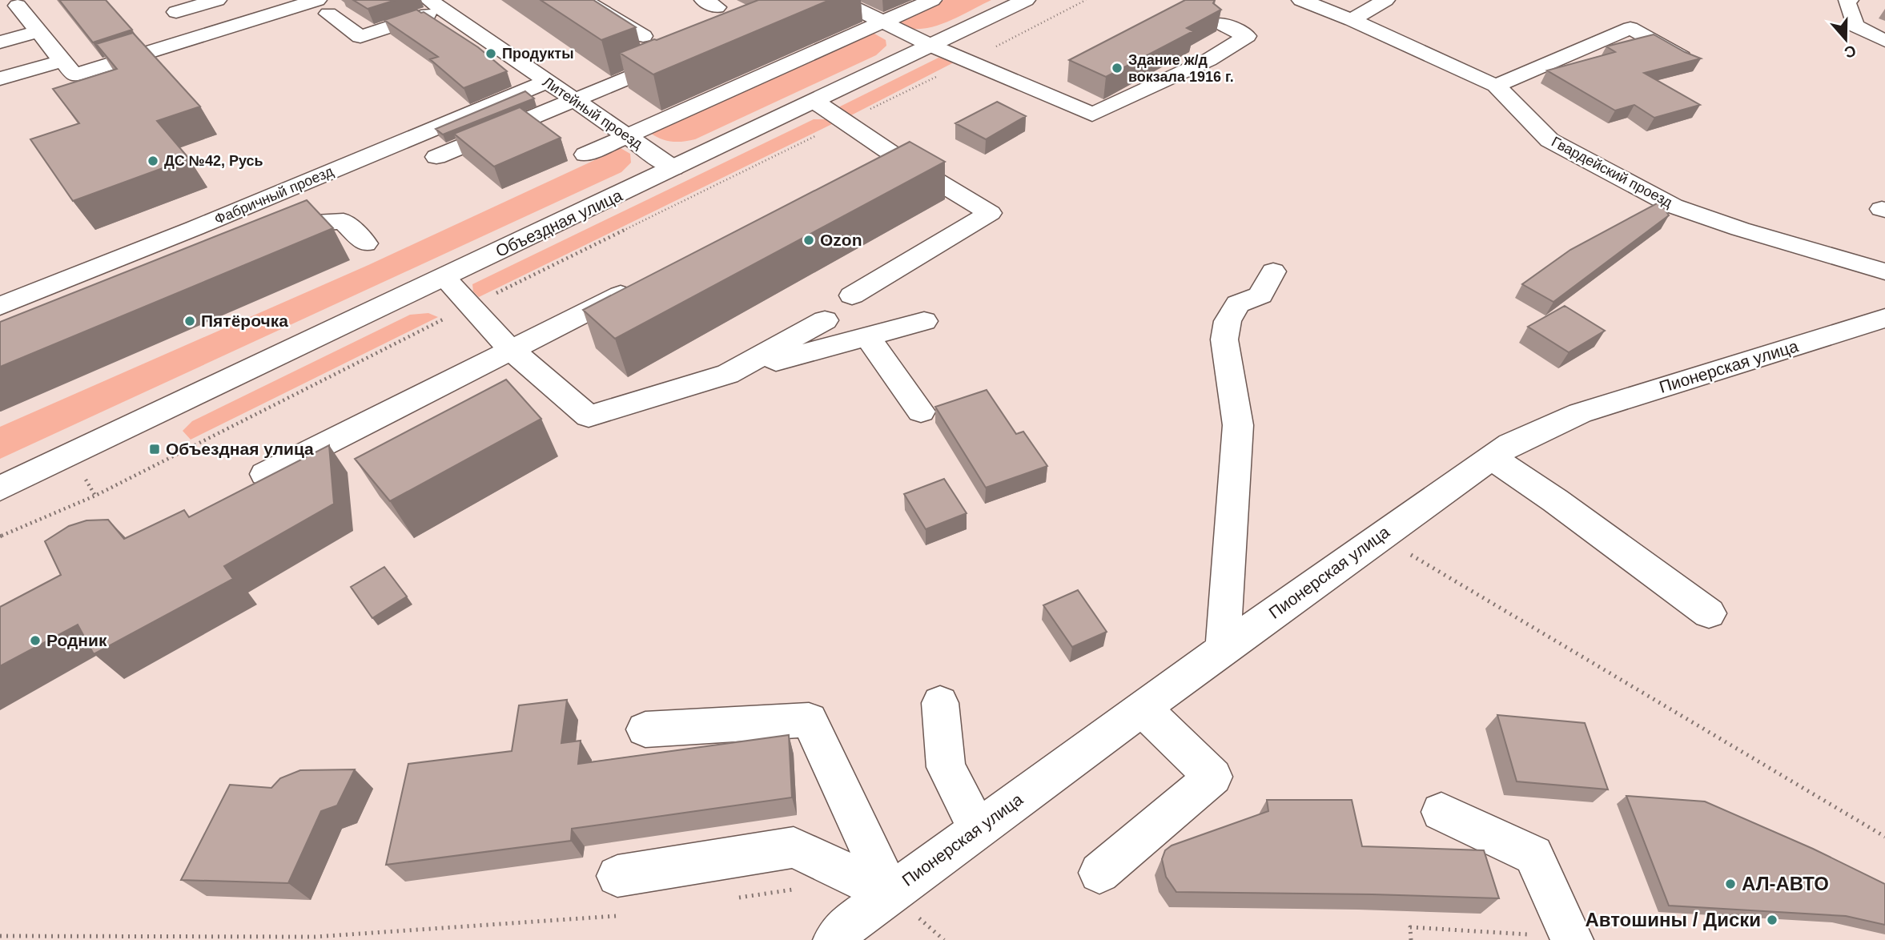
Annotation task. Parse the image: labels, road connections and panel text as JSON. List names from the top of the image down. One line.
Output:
{"streets":{"street":["Литейный проезд","Гвардейский проезд","Фабричный проезд","Объездная улица","Пионерская улица"]},"crossings":[["Литейный проезд","Фабричный проезд"],["Литейный проезд","Объездная улица"]],"places":{"other":["Продукты","Здание ж/д вокзала 1916 г.","ДС №42, Русь","Ozon","Пятёрочка","Родник","АЛ-АВТО","Автошины / Диски"],"transit":["Объездная улица"]},"north":"bottom"}
